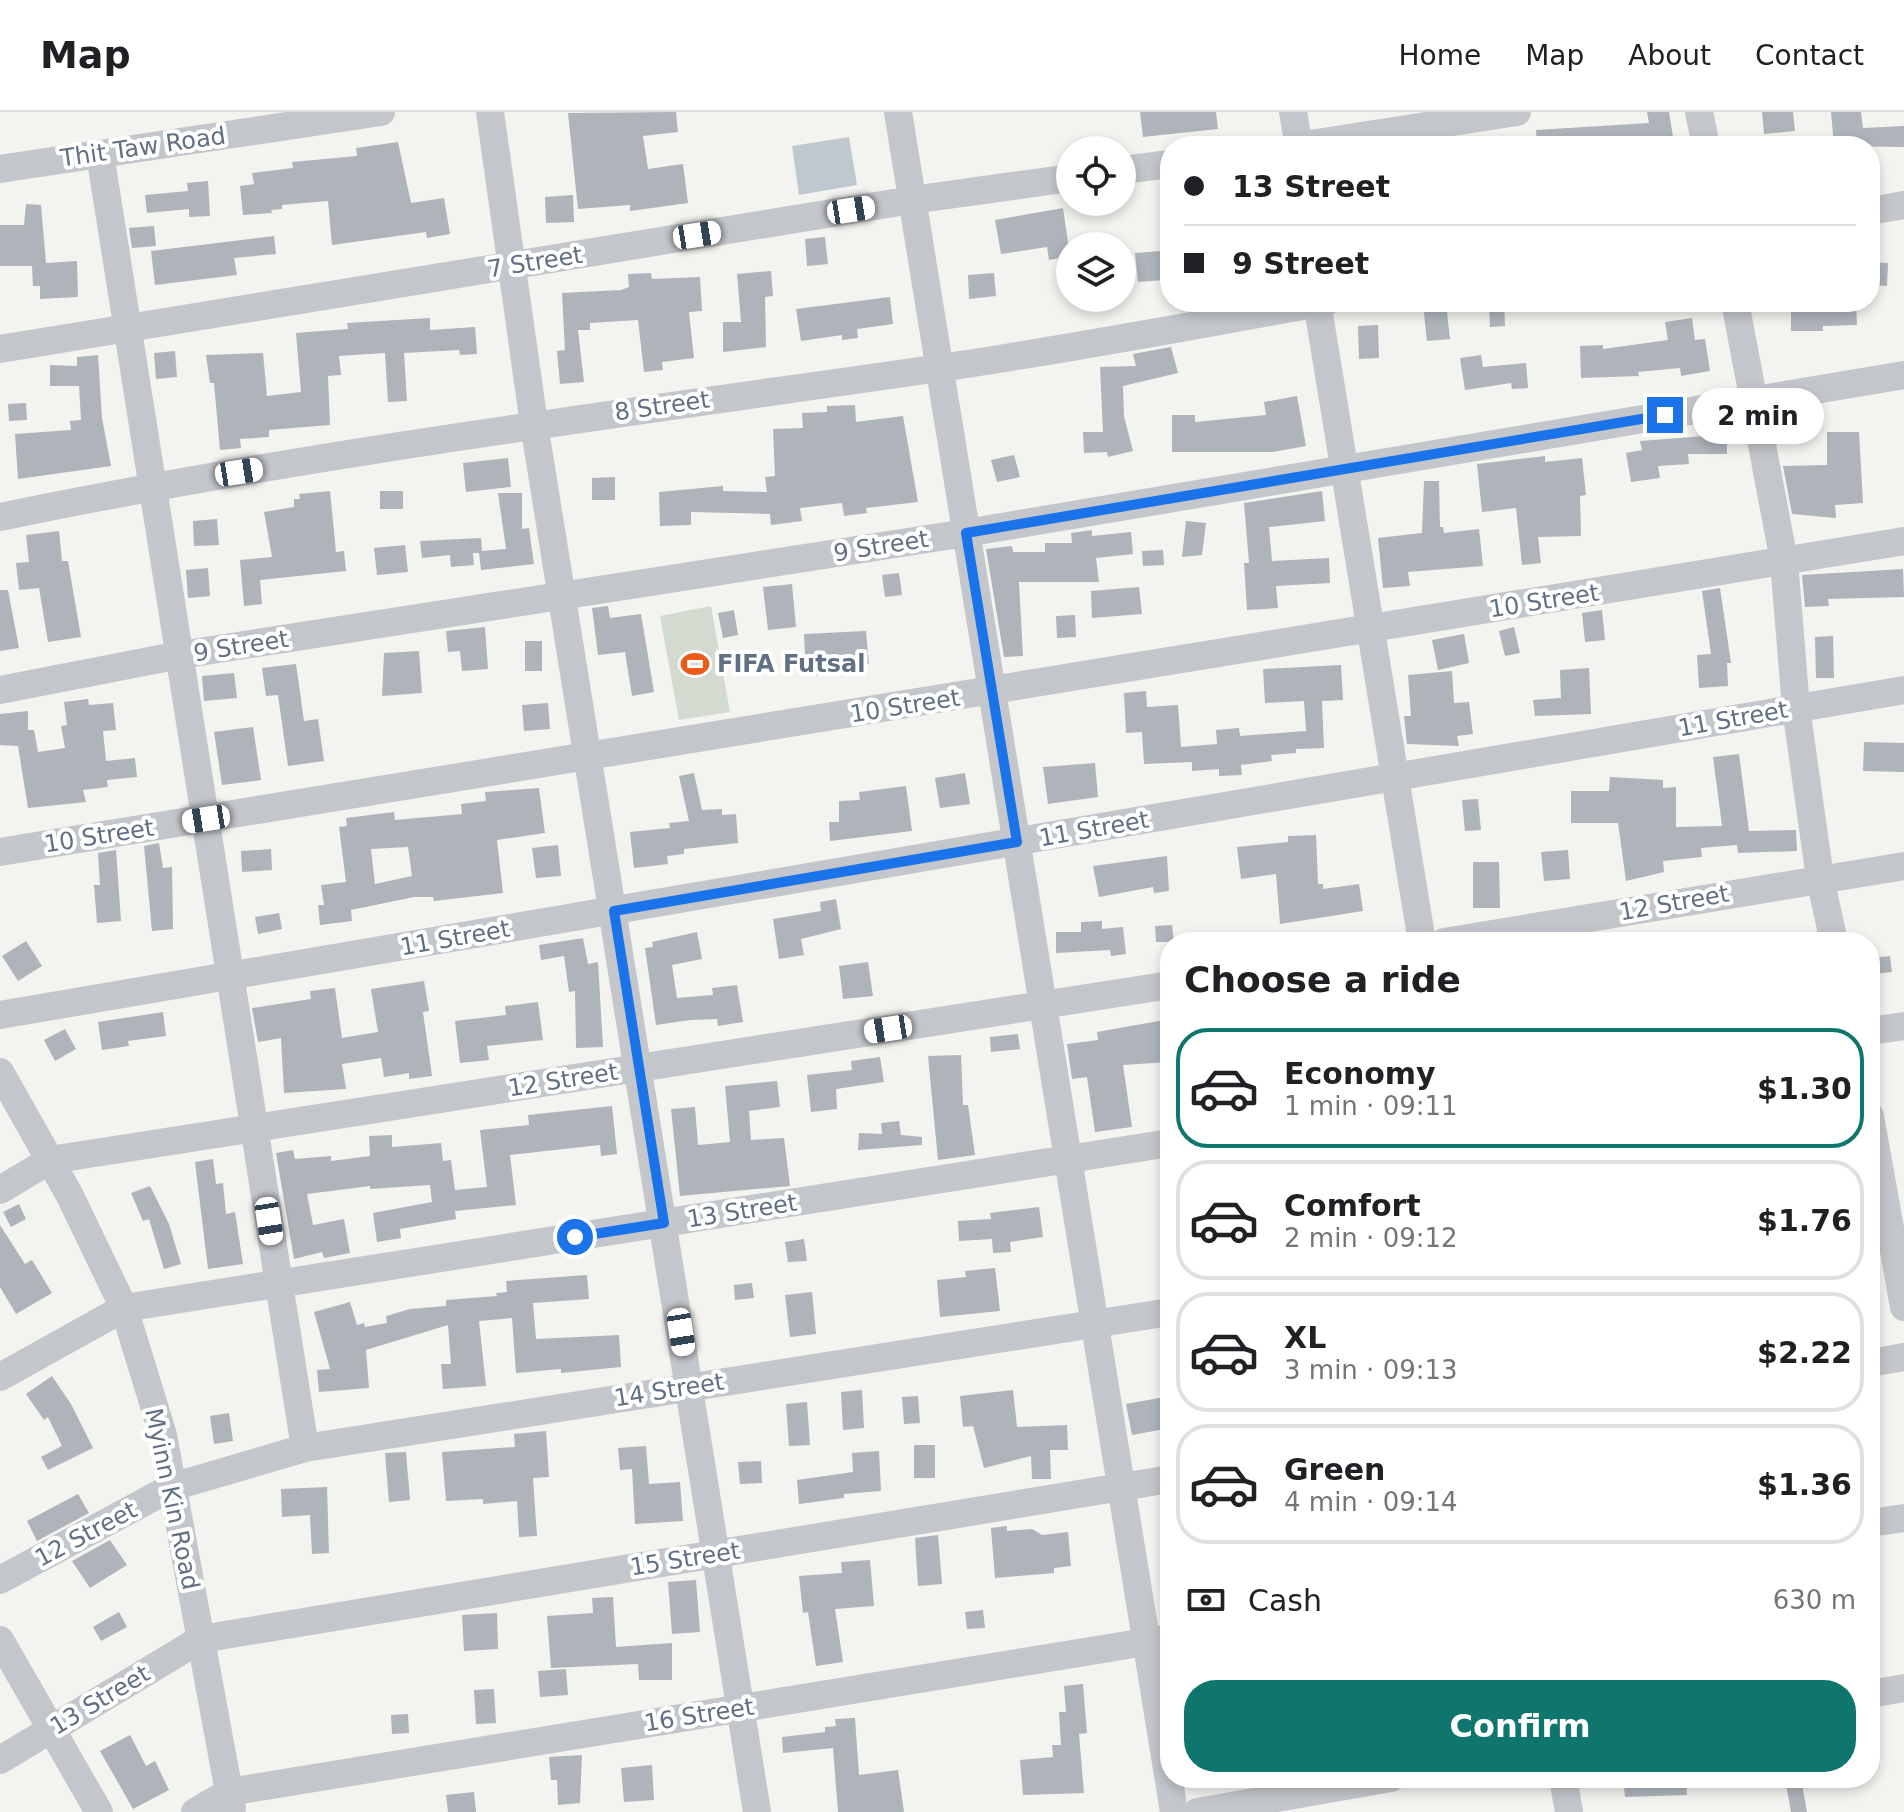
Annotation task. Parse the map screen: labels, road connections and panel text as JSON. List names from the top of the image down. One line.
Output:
{"streets":{"street":["Thit Taw Road","7 Street","8 Street","9 Street","10 Street","11 Street","12 Street","13 Street","14 Street","Myinn Kin Road","15 Street","16 Street"]},"crossings":[["12 Street","14 Street"],["12 Street","Myinn Kin Road"],["13 Street","Myinn Kin Road"],["13 Street","15 Street"],["14 Street","Myinn Kin Road"],["Myinn Kin Road","15 Street"],["Myinn Kin Road","16 Street"]],"places":{"sports":["FIFA Futsal"]},"page":{"header":"Map","nav":["Home","Map","About","Contact"],"banner":["13 Street","9 Street"],"bubble":"2 min","heading":"Choose a ride","list":[{"name":"Economy","note":"1 min · 09:11","value":"$1.30"},{"name":"Comfort","note":"2 min · 09:12","value":"$1.76"},{"name":"XL","note":"3 min · 09:13","value":"$2.22"},{"name":"Green","note":"4 min · 09:14","value":"$1.36"}],"pay":["Cash","630 m"],"buttons":"Confirm"}}
